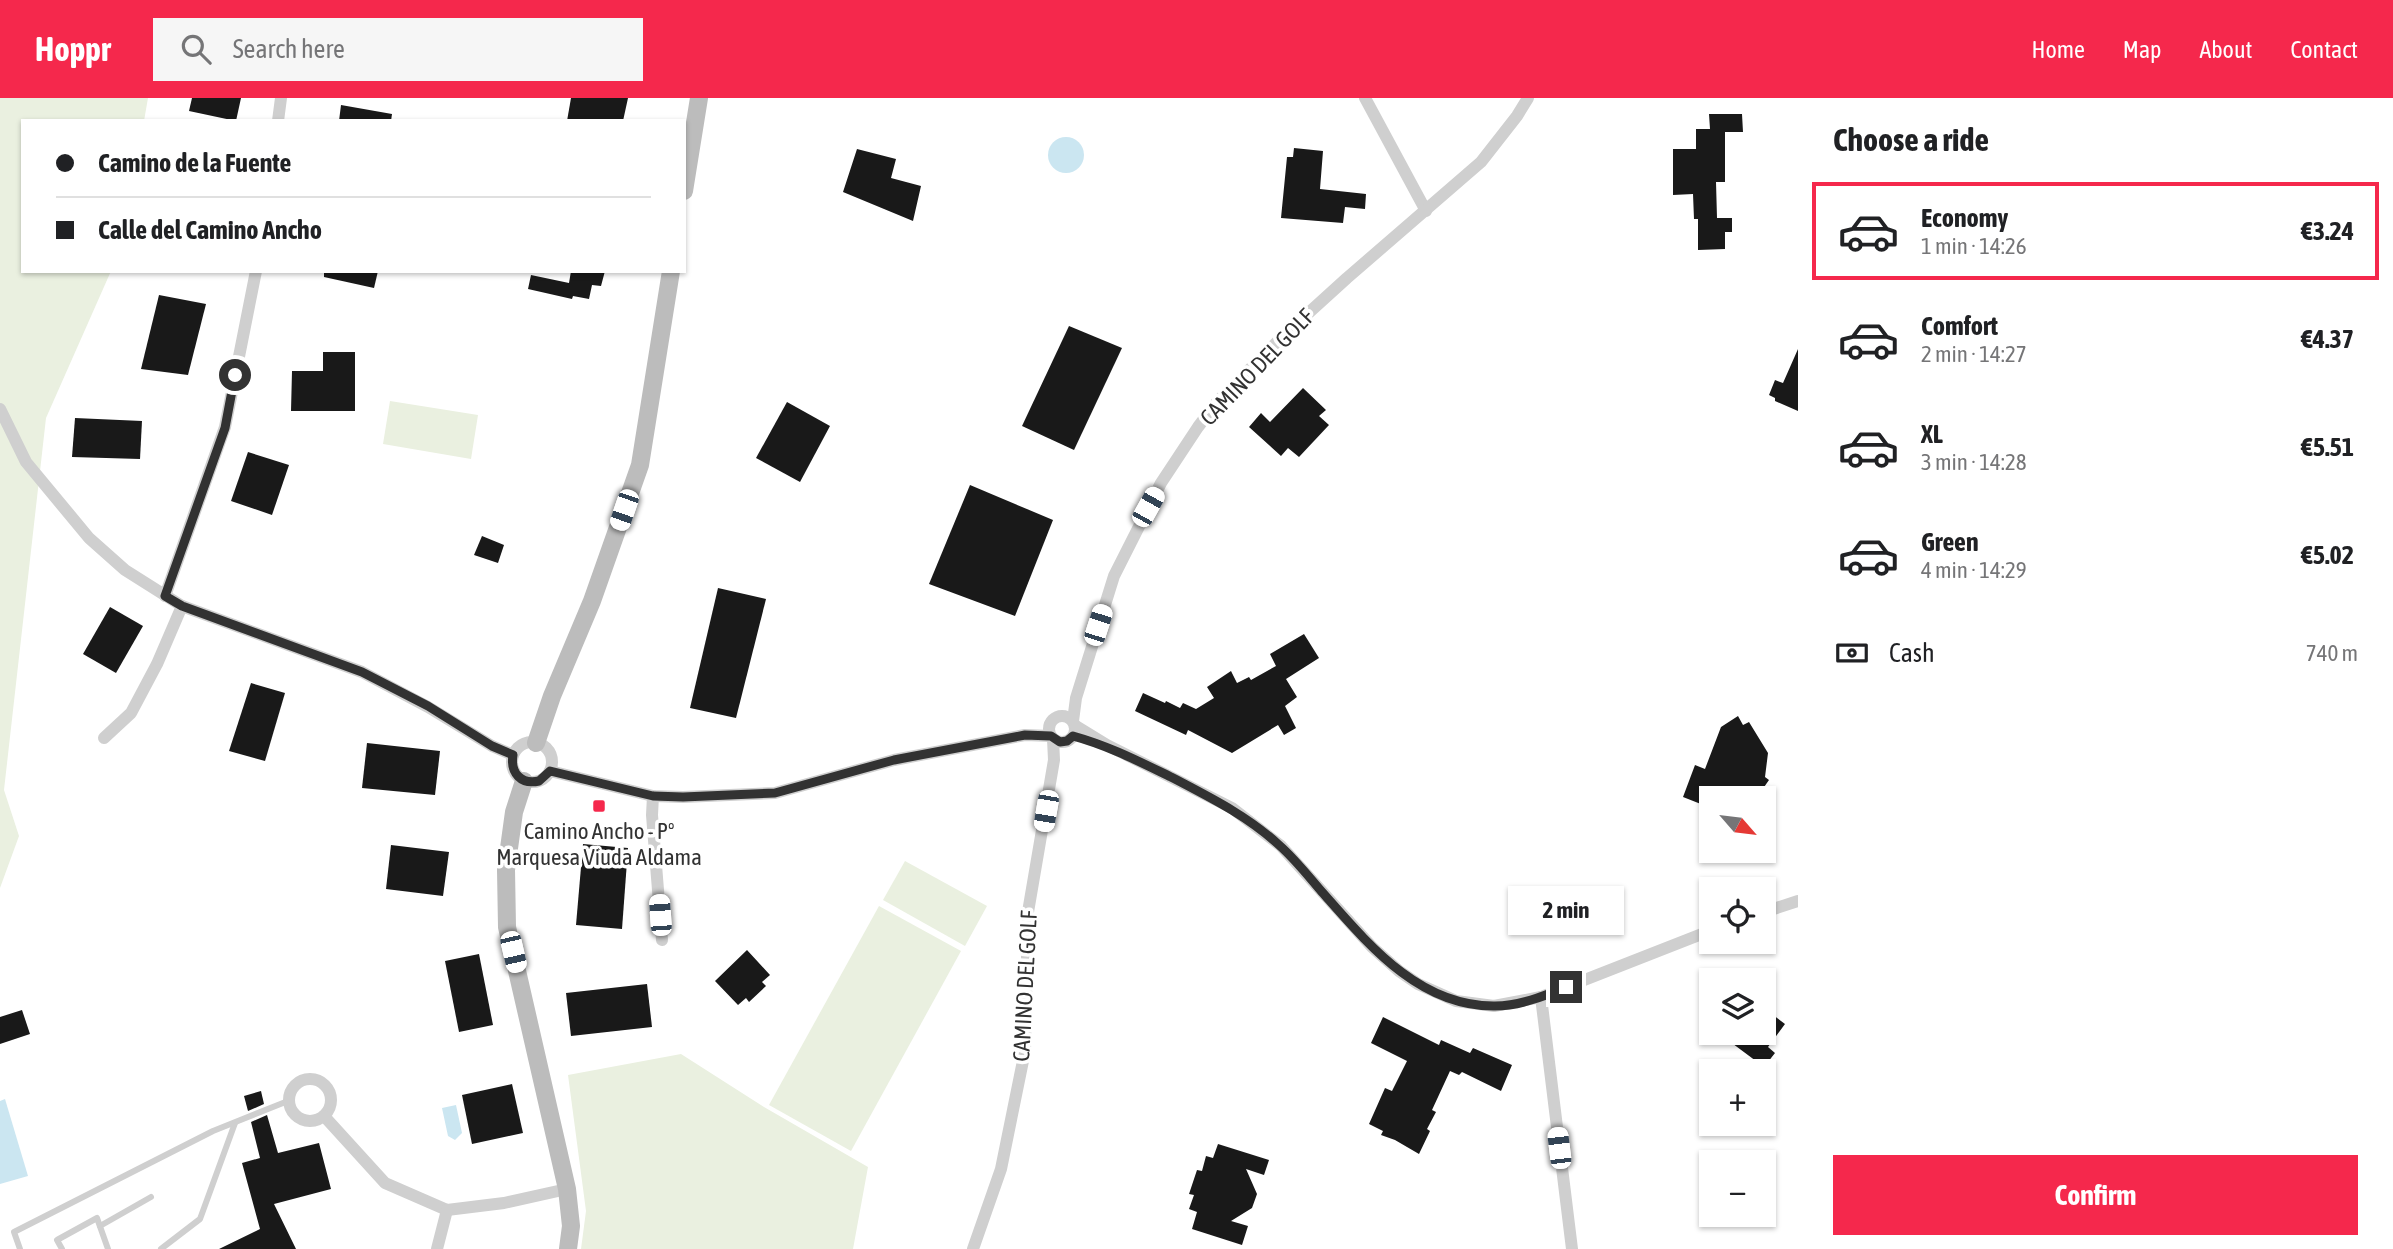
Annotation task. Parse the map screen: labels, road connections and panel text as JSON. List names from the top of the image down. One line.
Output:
{"streets":{"street":["CAMINO DEL GOLF"]},"places":{"transit":["Camino Ancho - Pº Marquesa Viuda Aldama"]},"north":"bottom right","page":{"header":"Hoppr","search":"Search here","nav":["Home","Map","About","Contact"],"heading":"Choose a ride","banner":["Camino de la Fuente","Calle del Camino Ancho"],"list":[{"name":"Economy","note":"1 min · 14:26","value":"€3.24"},{"name":"Comfort","note":"2 min · 14:27","value":"€4.37"},{"name":"XL","note":"3 min · 14:28","value":"€5.51"},{"name":"Green","note":"4 min · 14:29","value":"€5.02"}],"pay":["Cash","740 m"],"map_buttons":["+","−"],"bubble":"2 min","buttons":"Confirm"}}
